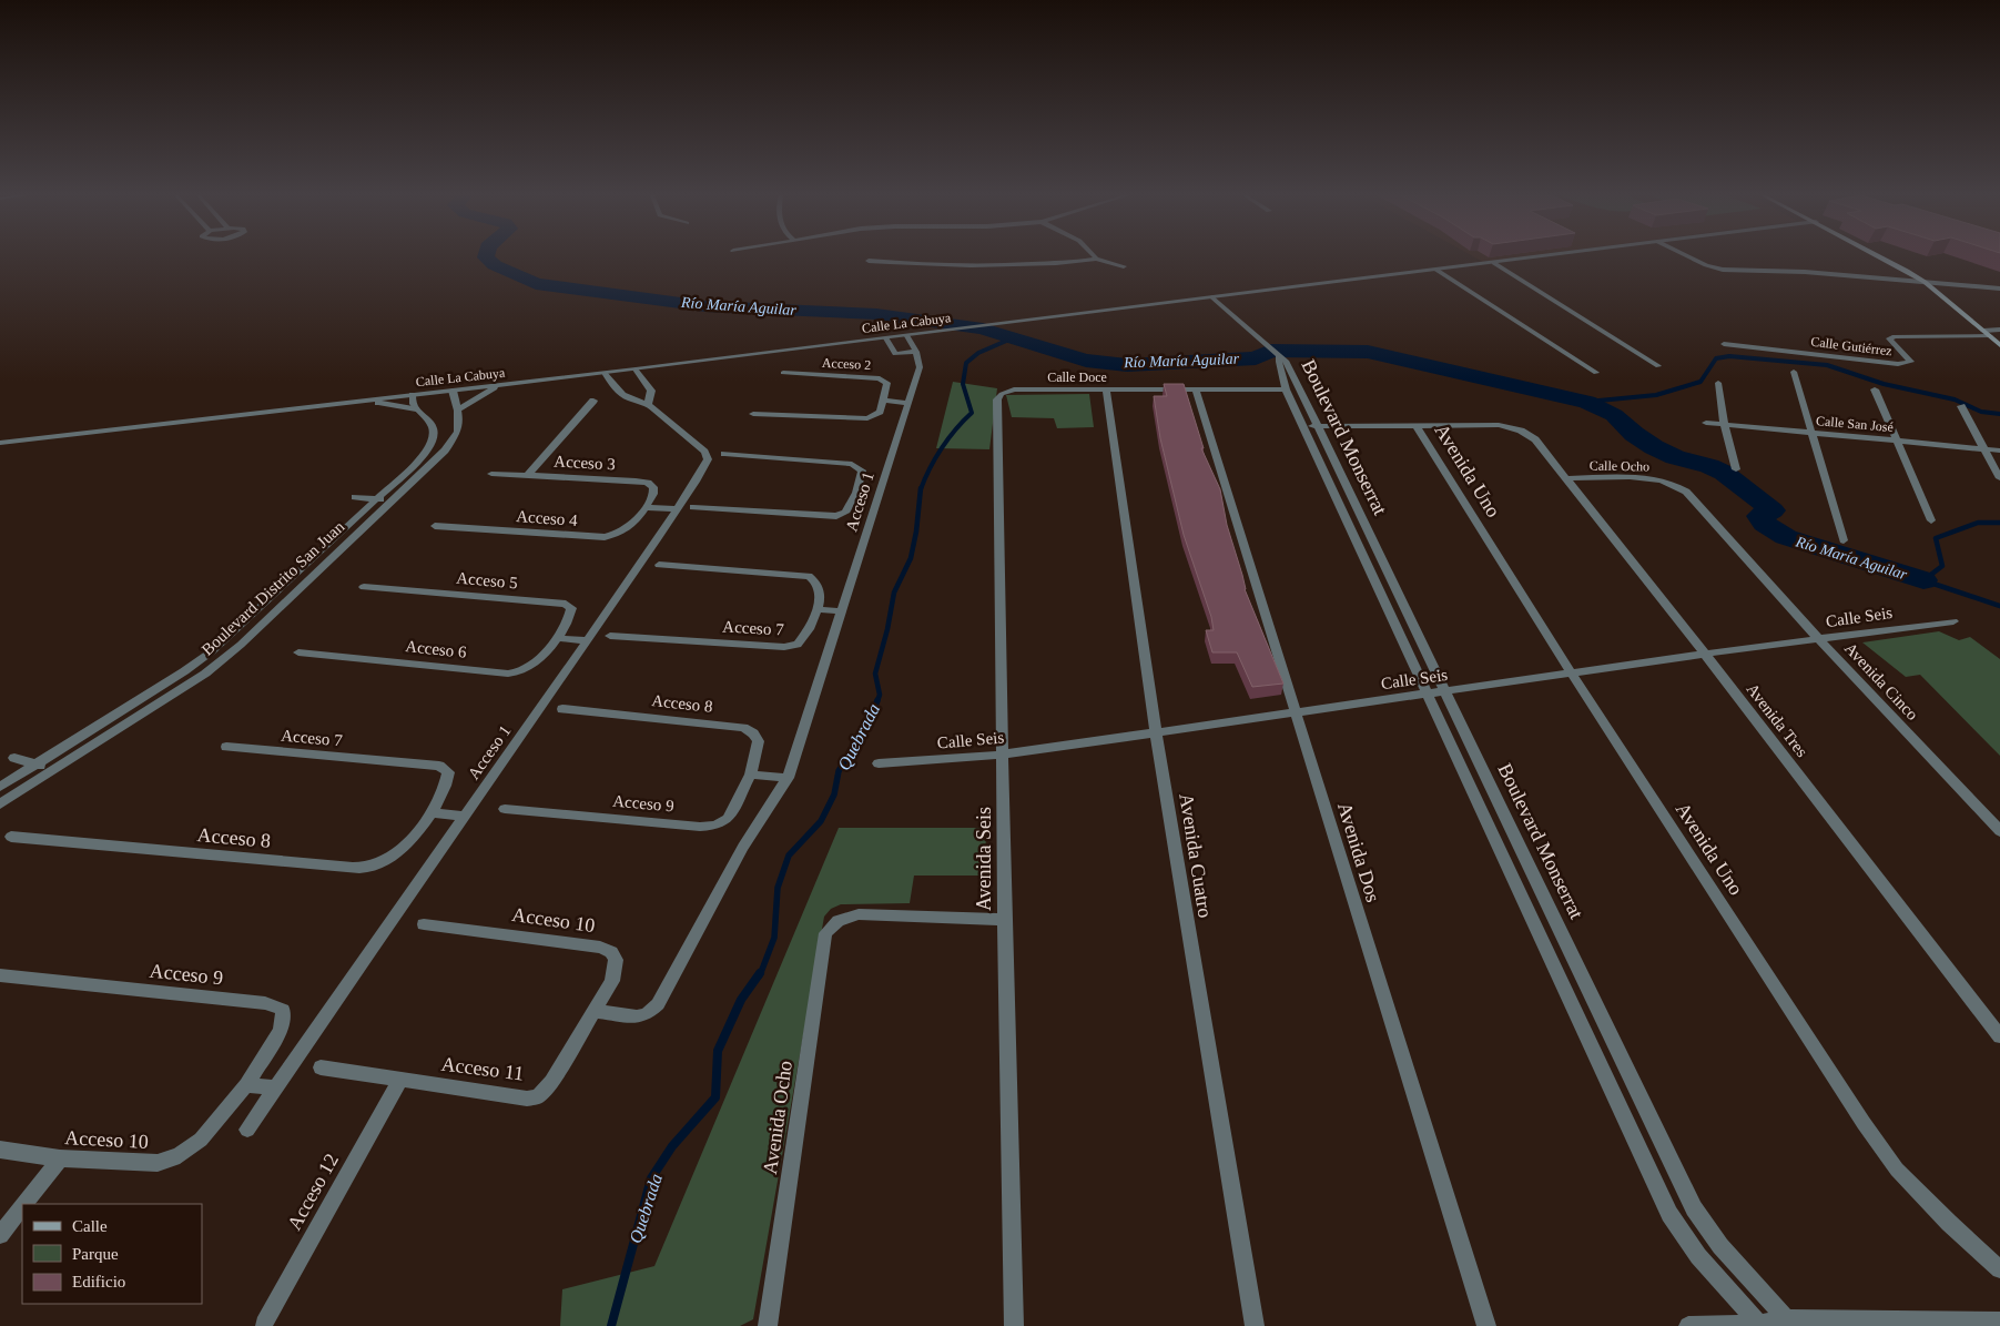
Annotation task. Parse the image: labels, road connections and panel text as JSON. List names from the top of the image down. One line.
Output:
{"streets":{"street":["Calle La Cabuya","Calle Gutiérrez","Acceso 2","Calle Doce","Calle San José","Boulevard Monserrat","Acceso 3","Calle Ocho","Avenida Uno","Acceso 1","Acceso 4","Acceso 5","Boulevard Distrito San Juan","Calle Seis","Acceso 7","Acceso 6","Avenida Cinco","Acceso 8","Avenida Tres","Acceso 9","Avenida Dos","Avenida Cuatro","Avenida Seis","Acceso 10","Acceso 11","Avenida Ocho","Acceso 12"]},"crossings":[["Calle La Cabuya","Boulevard Monserrat"],["Calle La Cabuya","Acceso 1"],["Calle La Cabuya","Boulevard Distrito San Juan"],["Calle Doce","Boulevard Monserrat"],["Calle Doce","Avenida Dos"],["Calle Doce","Avenida Cuatro"],["Calle Doce","Avenida Seis"],["Boulevard Monserrat","Calle Seis"],["Acceso 3","Acceso 4"],["Calle Ocho","Avenida Cinco"],["Calle Ocho","Avenida Tres"],["Avenida Uno","Calle Seis"],["Avenida Uno","Avenida Tres"],["Acceso 1","Acceso 10"],["Acceso 1","Acceso 11"],["Acceso 5","Acceso 6"],["Calle Seis","Avenida Cinco"],["Calle Seis","Avenida Tres"],["Calle Seis","Avenida Dos"],["Calle Seis","Avenida Cuatro"],["Calle Seis","Avenida Seis"],["Acceso 7","Acceso 8"],["Acceso 8","Acceso 9"],["Acceso 9","Acceso 10"],["Avenida Seis","Avenida Ocho"],["Acceso 10","Acceso 11"],["Acceso 11","Acceso 12"]],"water":["Río María Aguilar","Quebrada"],"legend":["Calle","Parque","Edificio"]}
